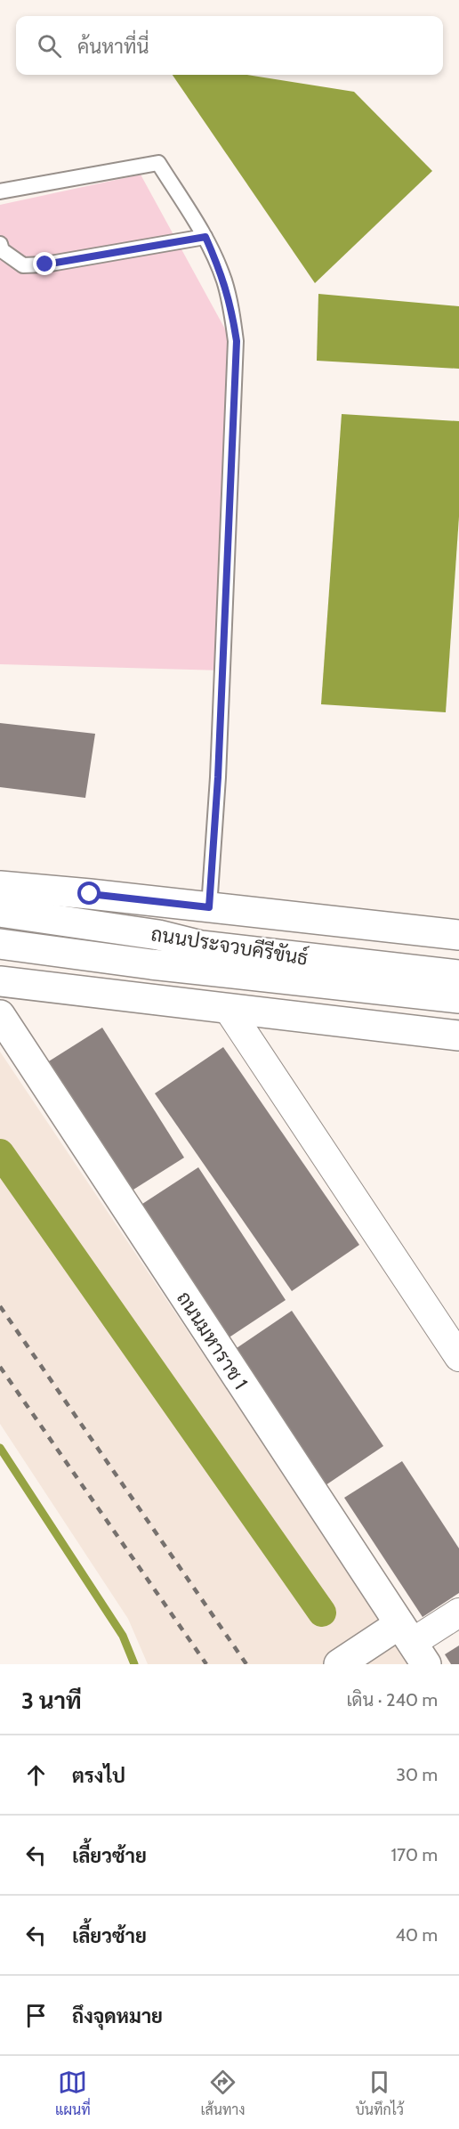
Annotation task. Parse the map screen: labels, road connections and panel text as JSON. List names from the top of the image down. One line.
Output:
{"streets":{"main road":["ถนนประจวบคีรีขันธ์","ถนนมหาราช 1"]},"page":{"search":"ค้นหาที่นี่","heading":["3 นาที","เดิน · 240 m"],"list":[["ตรงไป","30 m"],["เลี้ยวซ้าย","170 m"],["เลี้ยวซ้าย","40 m"],"ถึงจุดหมาย"],"nav":["แผนที่","เส้นทาง","บันทึกไว้"]}}
